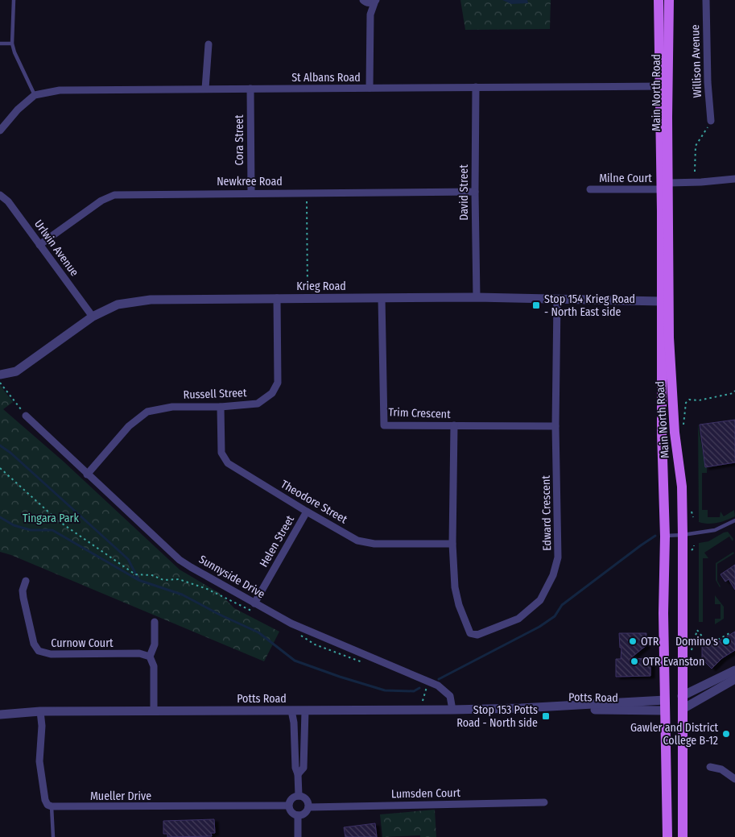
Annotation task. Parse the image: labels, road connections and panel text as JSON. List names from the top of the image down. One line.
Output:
{"streets":{"main road":["Main North Road"],"street":["Willison Avenue","St Albans Road","Cora Street","Milne Court","Newkree Road","David Street","Urlwin Avenue","Krieg Road","Russell Street","Trim Crescent","Theodore Street","Edward Crescent","Helen Street","Sunnyside Drive","Curnow Court","Potts Road","Lumsden Court","Mueller Drive"]},"crossings":[["St Albans Road","Main North Road"],["St Albans Road","Cora Street"],["St Albans Road","David Street"],["Main North Road","Milne Court"],["Main North Road","Krieg Road"],["Main North Road","Potts Road"],["Cora Street","Newkree Road"],["Newkree Road","David Street"],["Newkree Road","Urlwin Avenue"],["David Street","Krieg Road"],["Urlwin Avenue","Krieg Road"],["Krieg Road","Russell Street"],["Krieg Road","Trim Crescent"],["Krieg Road","Edward Crescent"],["Russell Street","Theodore Street"],["Russell Street","Sunnyside Drive"],["Trim Crescent","Edward Crescent"],["Theodore Street","Edward Crescent"],["Theodore Street","Helen Street"],["Helen Street","Sunnyside Drive"],["Sunnyside Drive","Potts Road"],["Lumsden Court","Mueller Drive"]],"parks":["Tingara Park"],"places":{"transit":["Stop 154 Krieg Road - North East side","Stop 153 Potts Road - North side"],"other":["OTR","Domino's","OTR Evanston","Gawler and District College B-12"]}}
